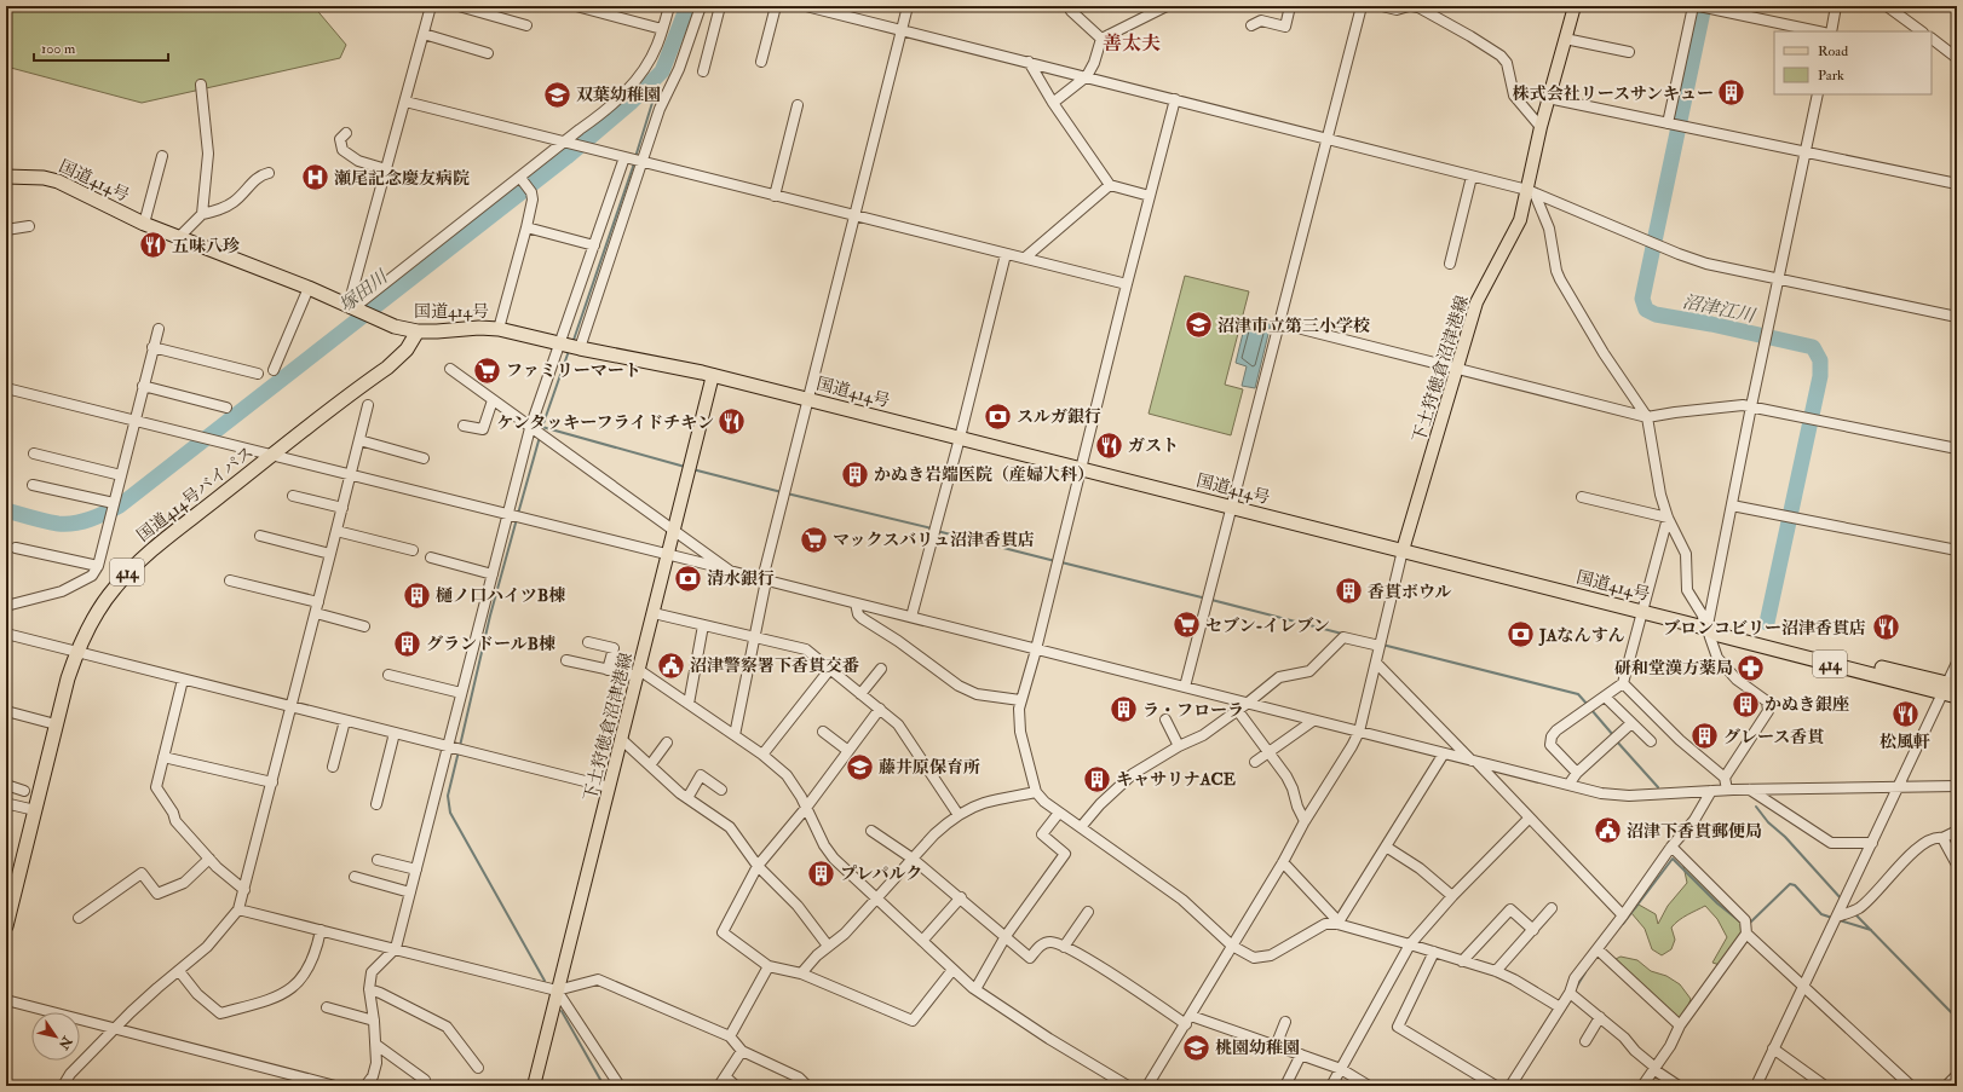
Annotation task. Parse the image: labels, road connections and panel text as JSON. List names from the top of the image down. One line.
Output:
{"streets":{"highway":["国道414号","国道414号バイパス","414"],"main road":["下土狩徳倉沼津港線"]},"crossings":[["国道414号","下土狩徳倉沼津港線"],["国道414号","国道414号バイパス"]],"districts":["善太夫"],"water":["塚田川","沼津江川"],"places":{"building":["株式会社リースサンキュー","かぬき岩端医院（産婦人科）","香貫ボウル","樋ノ口ハイツB棟","グランドールB棟","かぬき銀座","ラ・フローラ","グレース香貫","キャサリナACE","プレパルク"],"school or university":["双葉幼稚園","沼津市立第三小学校","藤井原保育所","桃園幼稚園"],"hospital":["瀬尾記念慶友病院"],"restaurant":["五味八珍","ケンタッキーフライドチキン","ガスト","ブロンコビリー沼津香貫店","松風軒"],"supermarket":["ファミリーマート","マックスバリュ沼津香貫店","セブン-イレブン"],"bank":["スルガ銀行","清水銀行","JAなんすん"],"public building":["沼津警察署下香貫交番","沼津下香貫郵便局"],"pharmacy":["研和堂漢方薬局"]},"legend":["Road","Park"],"scale_bar":"100 m","north":"bottom right"}
